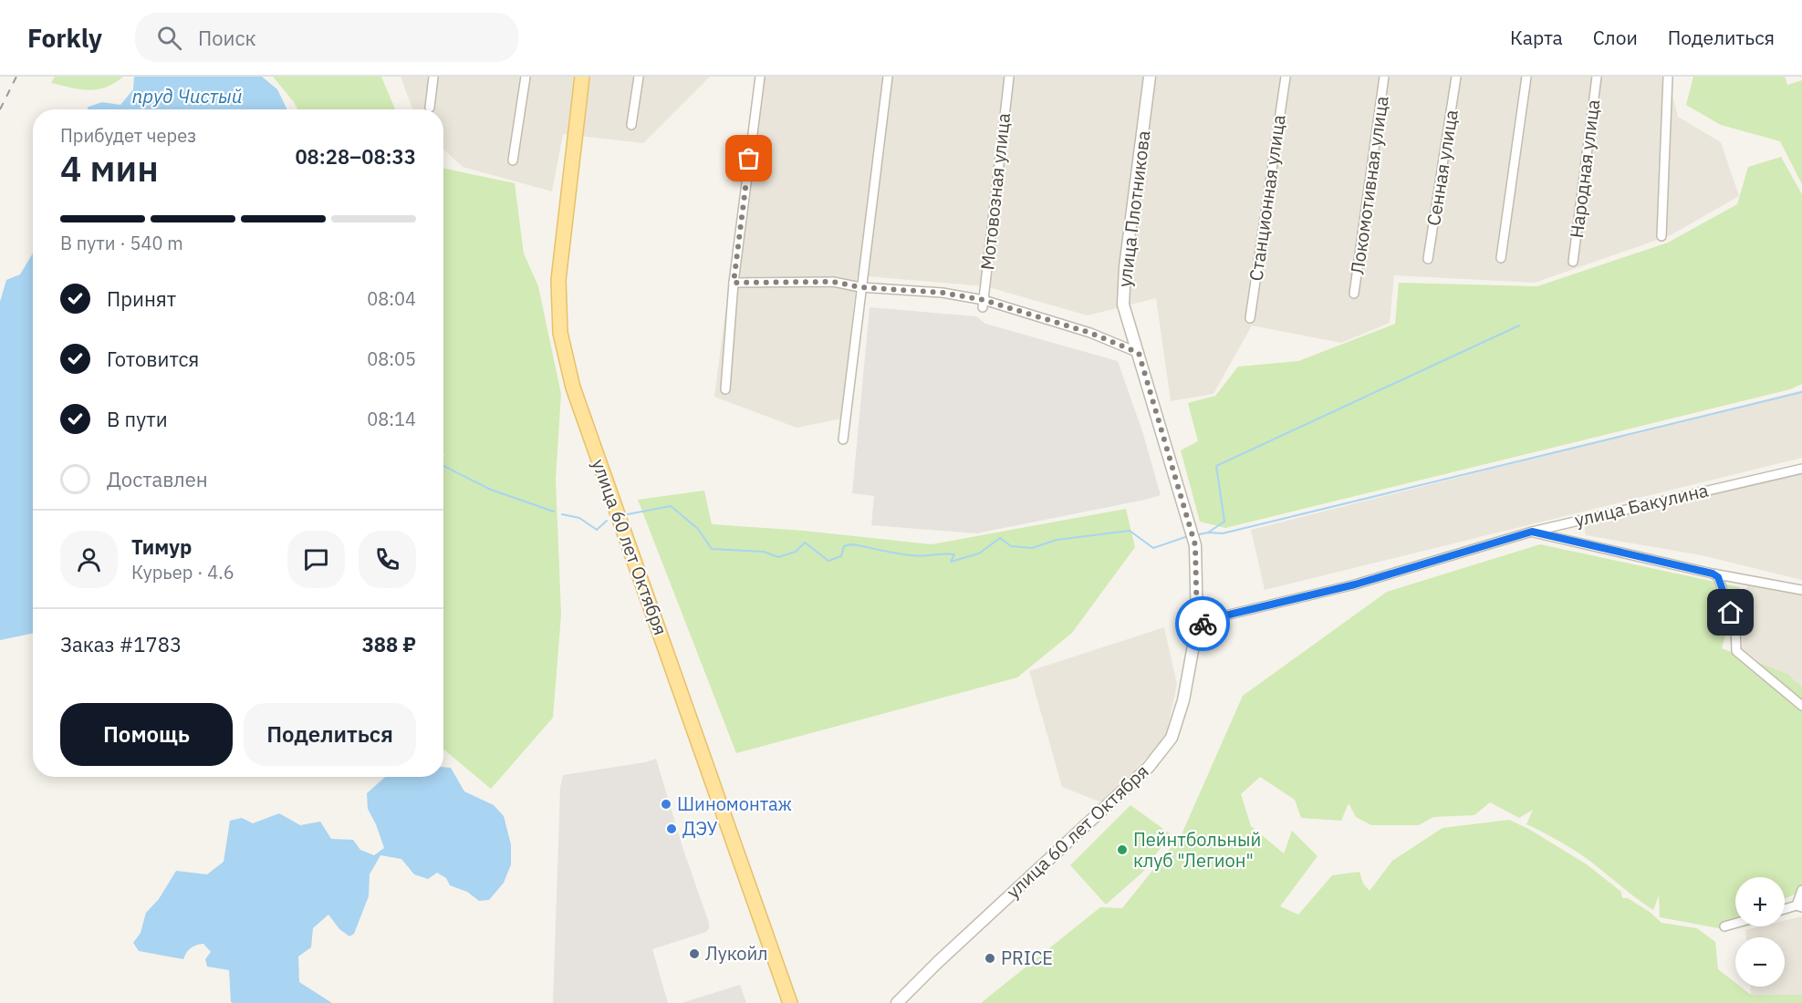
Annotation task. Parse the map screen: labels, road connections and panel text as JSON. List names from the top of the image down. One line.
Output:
{"streets":{"main road":["улица 60 лет Октября"],"street":["Сенная улица","Народная улица","Локомотивная улица","Мотовозная улица","Станционная улица","улица Плотникова","улица Бакулина"]},"crossings":[["улица Плотникова","улица Бакулина"],["улица Плотникова","улица 60 лет Октября"],["улица Бакулина","улица 60 лет Октября"]],"water":["пруд Чистый"],"places":["Шиномонтаж","ДЭУ","Пейнтбольный клуб \"Легион\"","Лукойл","PRICE"],"page":{"header":"Forkly","search":"Поиск","nav":["Карта","Слои","Поделиться"],"heading":["4 мин","Прибудет через","08:28–08:33"],"panel":["Тимур","Курьер · 4.6","Заказ #1783","388 ₽"],"bar":"В пути · 540 m","list":[["Принят","08:04"],["Готовится","08:05"],["В пути","08:14"],"Доставлен"],"buttons":["Помощь","Поделиться"],"map_buttons":["+","−"]}}
